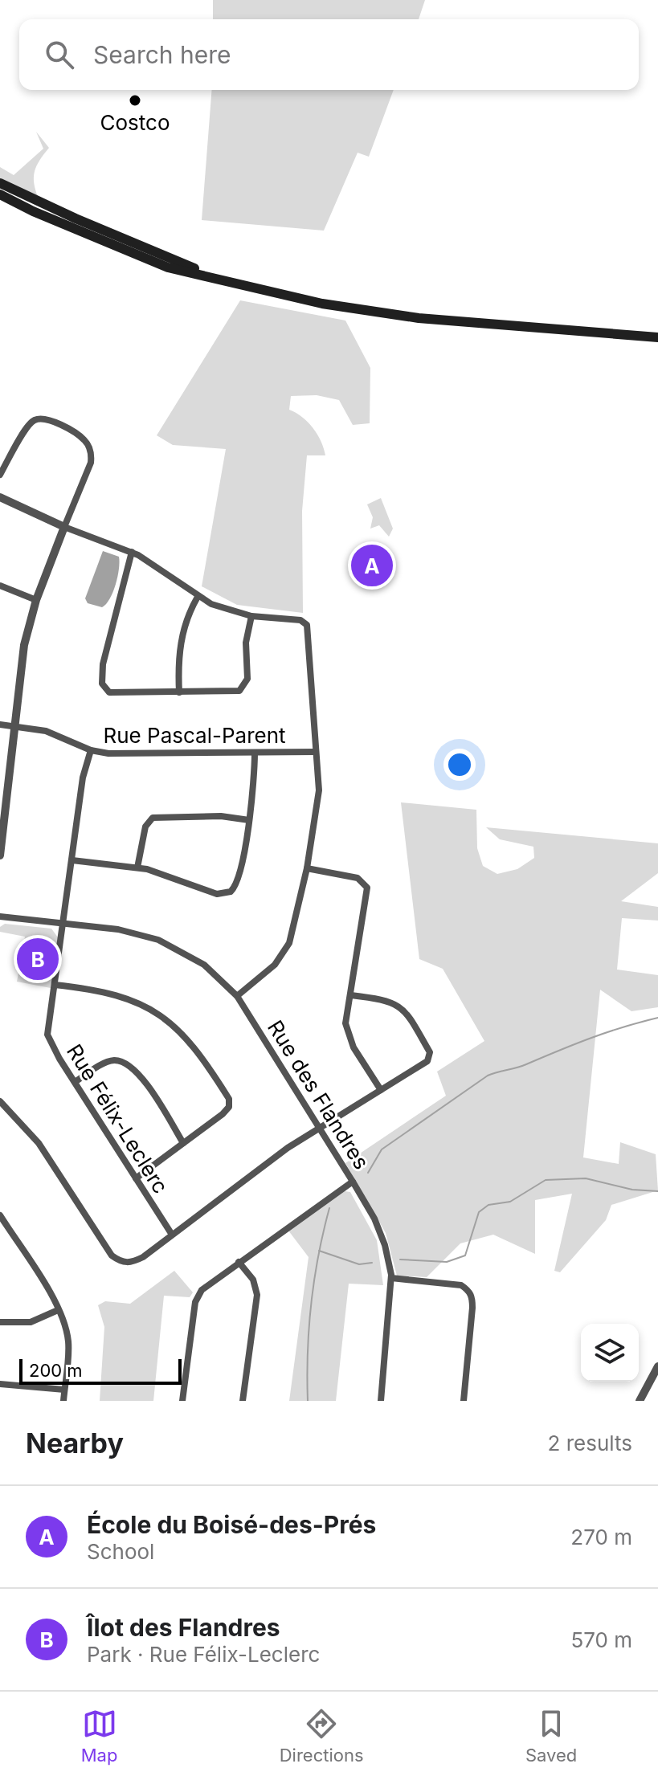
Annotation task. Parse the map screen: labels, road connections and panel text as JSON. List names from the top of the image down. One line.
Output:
{"streets":{"street":["Rue Pascal-Parent","Rue des Flandres","Rue Félix-Leclerc"]},"crossings":[["Rue Pascal-Parent","Rue Félix-Leclerc"],["Rue des Flandres","Rue Félix-Leclerc"]],"places":["Costco"],"scale_bar":"200 m","page":{"search":"Search here","pins":["A","B"],"scale":"200 m","heading":["Nearby","2 results"],"list":[{"mark":"A","name":"École du Boisé-des-Prés","note":"School","value":"270 m"},{"mark":"B","name":"Îlot des Flandres","note":"Park · Rue Félix-Leclerc","value":"570 m"}],"nav":["Map","Directions","Saved"]}}
